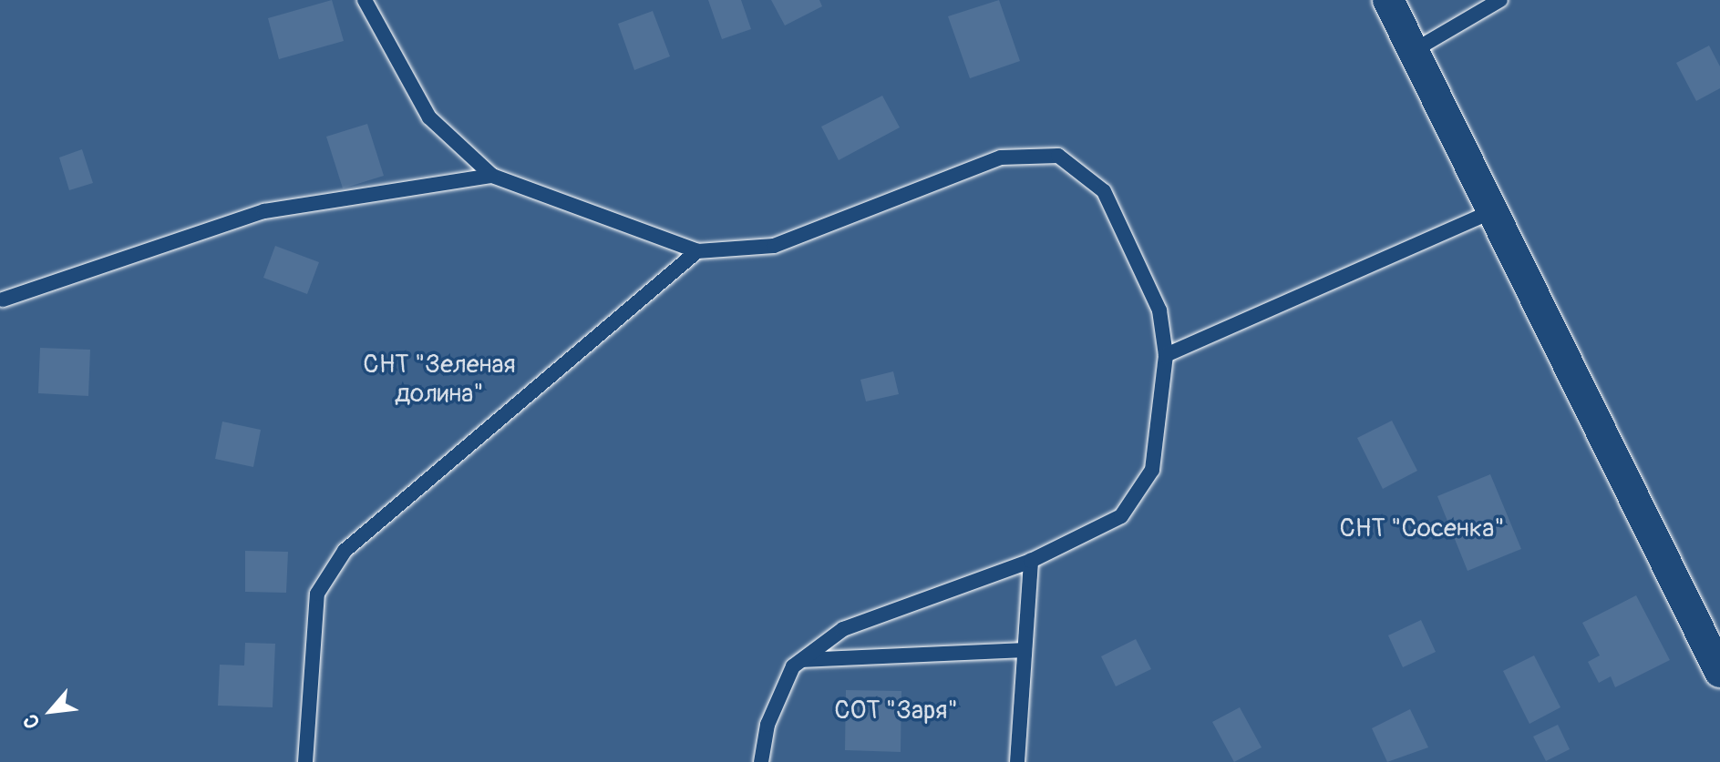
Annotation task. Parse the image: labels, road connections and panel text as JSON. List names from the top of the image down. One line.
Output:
{"parks":["СНТ \"Зеленая долина\"","СНТ \"Сосенка\"","СОТ \"Заря\""],"north":"bottom left"}
